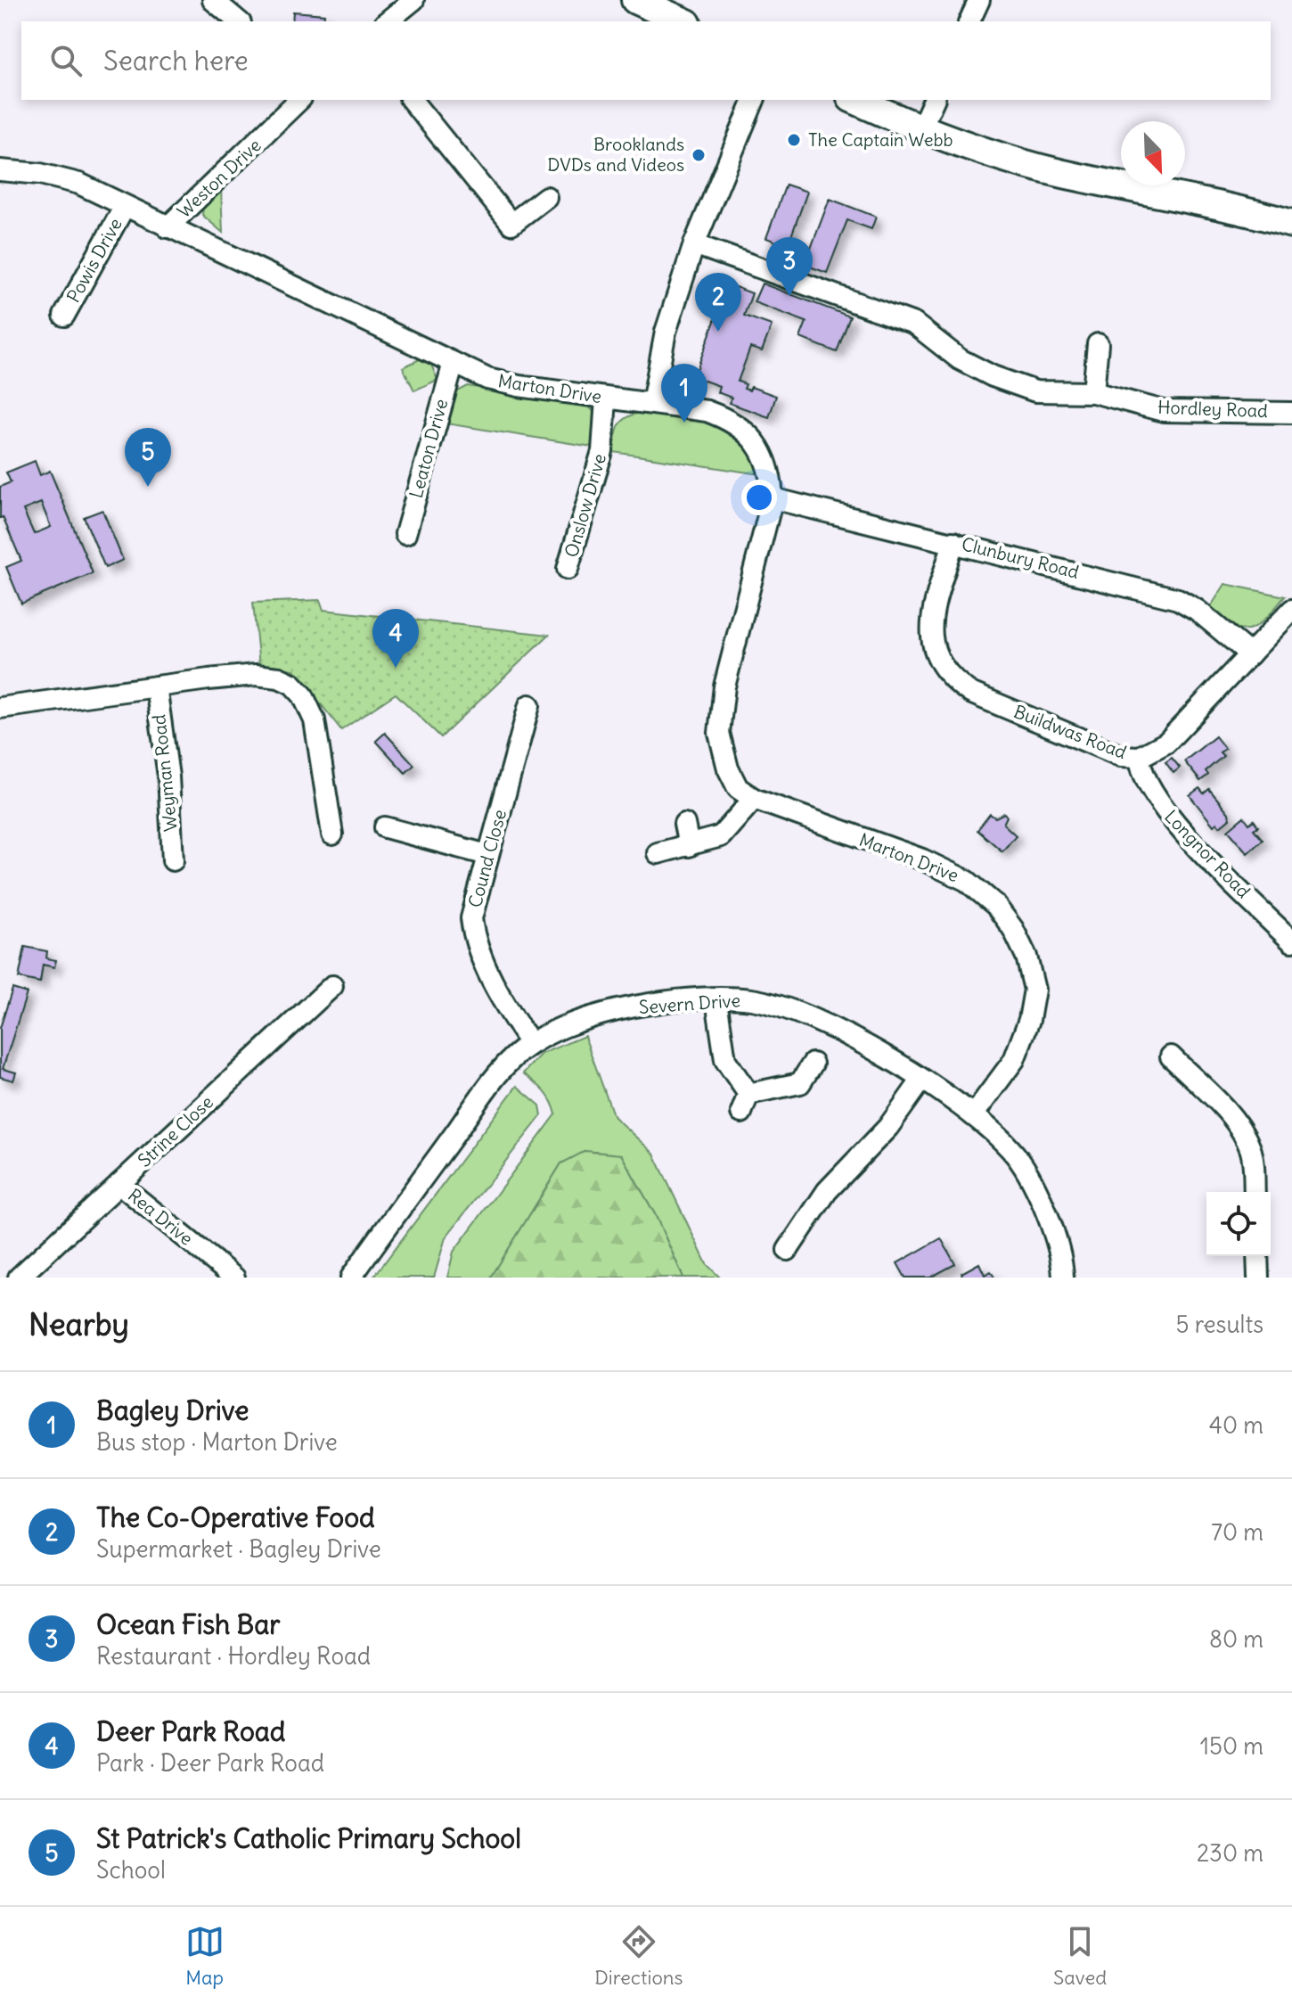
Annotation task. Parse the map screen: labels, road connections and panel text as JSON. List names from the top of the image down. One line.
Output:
{"streets":{"street":["Weston Drive","Powis Drive","Marton Drive","Hordley Road","Leaton Drive","Onslow Drive","Clunbury Road","Buildwas Road","Weyman Road","Longnor Road","Cound Close","Severn Drive","Strine Close","Rea Drive"]},"crossings":[["Weston Drive","Marton Drive"],["Powis Drive","Marton Drive"],["Marton Drive","Leaton Drive"],["Marton Drive","Onslow Drive"],["Marton Drive","Clunbury Road"],["Marton Drive","Severn Drive"],["Clunbury Road","Buildwas Road"],["Buildwas Road","Longnor Road"],["Cound Close","Severn Drive"],["Strine Close","Rea Drive"]],"places":["The Captain Webb","Brooklands DVDs and Videos"],"north":"bottom right","page":{"search":"Search here","pins":["3","2","1","5","4"],"heading":["Nearby","5 results"],"list":[{"mark":"1","name":"Bagley Drive","note":"Bus stop · Marton Drive","value":"40 m"},{"mark":"2","name":"The Co-Operative Food","note":"Supermarket · Bagley Drive","value":"70 m"},{"mark":"3","name":"Ocean Fish Bar","note":"Restaurant · Hordley Road","value":"80 m"},{"mark":"4","name":"Deer Park Road","note":"Park · Deer Park Road","value":"150 m"},{"mark":"5","name":"St Patrick's Catholic Primary School","note":"School","value":"230 m"}],"nav":["Map","Directions","Saved"]}}
